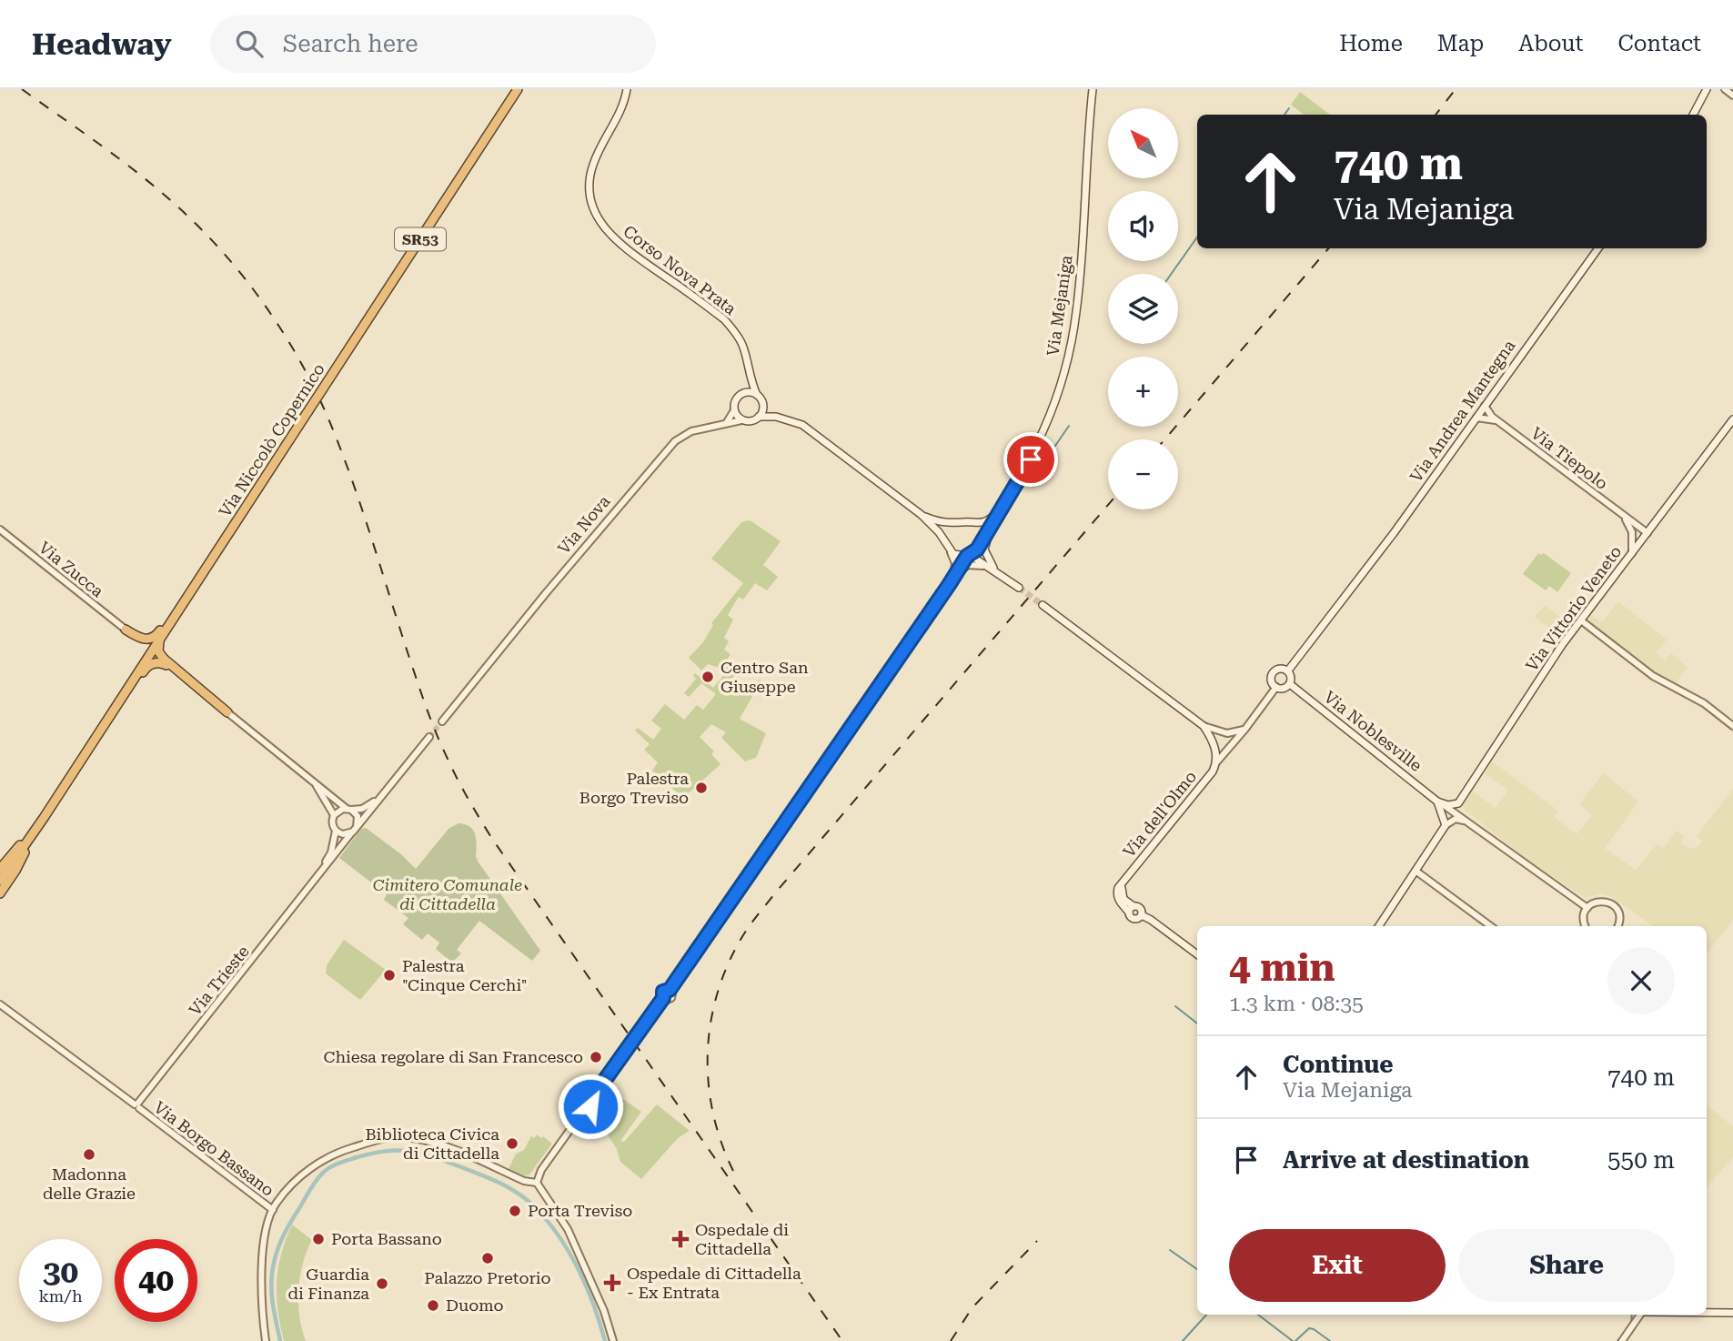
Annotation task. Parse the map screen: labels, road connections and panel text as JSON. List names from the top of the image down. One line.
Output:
{"streets":{"highway":["SR53","Via Niccolò Copernico"],"main road":["Corso Nova Prata","Via Mejaniga","Via Andrea Mantegna","Via Nova","Via Vittorio Veneto","Via Noblesville","Via dell'Olmo"],"street":["Via Tiepolo","Via Zucca","Via Trieste","Via Borgo Bassano"]},"crossings":[["SR53","Via Niccolò Copernico"],["Corso Nova Prata","Via Nova"],["Via Mejaniga","Via Nova"],["Via Andrea Mantegna","Via Tiepolo"],["Via Andrea Mantegna","Via Noblesville"],["Via Andrea Mantegna","Via dell'Olmo"],["Via Tiepolo","Via Vittorio Veneto"],["Via Noblesville","Via dell'Olmo"],["Via Trieste","Via Borgo Bassano"]],"parks":["Cimitero Comunale di Cittadella"],"places":{"other":["Centro San Giuseppe","Palestra Borgo Treviso","Palestra \"Cinque Cerchi\"","Chiesa regolare di San Francesco","Biblioteca Civica di Cittadella","Madonna delle Grazie","Porta Treviso","Porta Bassano","Palazzo Pretorio","Guardia di Finanza","Duomo"],"health":["Ospedale di Cittadella","Ospedale di Cittadella - Ex Entrata"]},"north":"top left","page":{"header":"Headway","search":"Search here","nav":["Home","Map","About","Contact"],"map_buttons":["+","−"],"turn":["740 m","Via Mejaniga"],"heading":["4 min","1.3 km · 08:35"],"list":[{"name":"Continue","note":"Via Mejaniga","value":"740 m"},{"name":"Arrive at destination","value":"550 m"}],"buttons":["Exit","Share"],"speed":"30 km/h","limit":"40"}}
